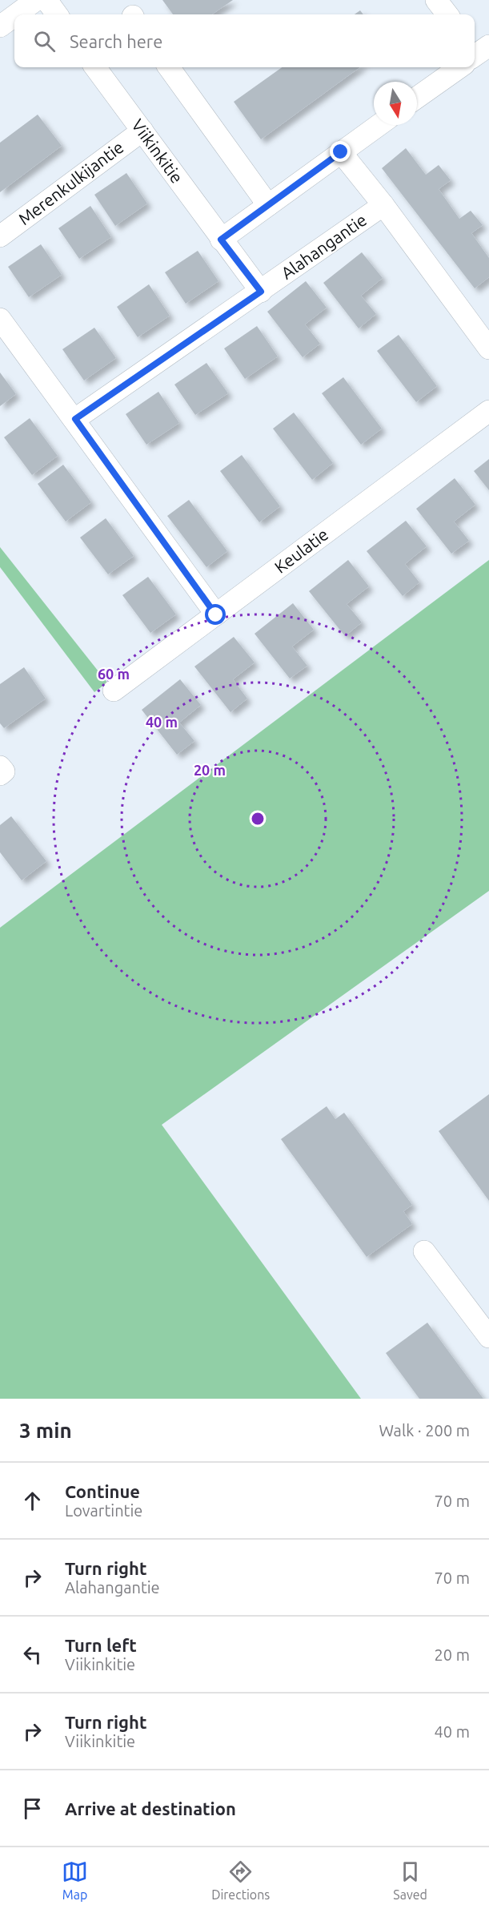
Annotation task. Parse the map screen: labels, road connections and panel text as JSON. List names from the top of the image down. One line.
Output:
{"streets":{"street":["Viikinkitie","Merenkulkijantie","Alahangantie","Keulatie"]},"crossings":[["Viikinkitie","Merenkulkijantie"],["Viikinkitie","Alahangantie"]],"north":"bottom","page":{"search":"Search here","heading":["3 min","Walk · 200 m"],"list":[["Continue","Lovartintie","70 m"],["Turn right","Alahangantie","70 m"],["Turn left","Viikinkitie","20 m"],["Turn right","Viikinkitie","40 m"],"Arrive at destination"],"nav":["Map","Directions","Saved"]},"rings":["60 m","40 m","20 m"]}
